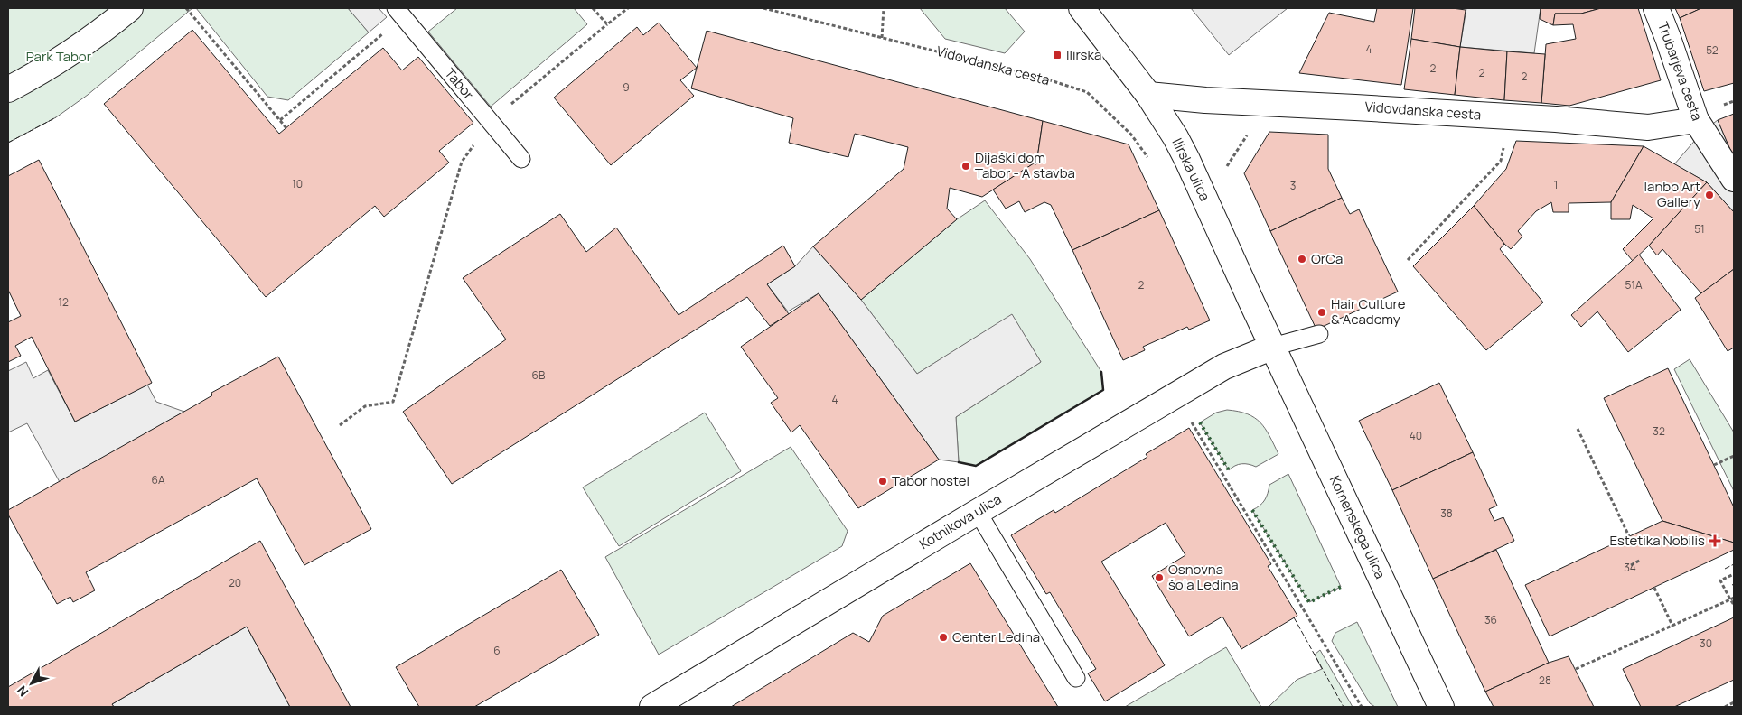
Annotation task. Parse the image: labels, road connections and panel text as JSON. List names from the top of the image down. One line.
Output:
{"streets":{"street":["Vidovdanska cesta","Trubarjeva cesta","Ilirska ulica","Kotnikova ulica","Komenskega ulica"],"lane":["Tabor"]},"crossings":[["Vidovdanska cesta","Trubarjeva cesta"],["Vidovdanska cesta","Ilirska ulica"],["Ilirska ulica","Kotnikova ulica"],["Ilirska ulica","Komenskega ulica"],["Kotnikova ulica","Komenskega ulica"]],"parks":["Park Tabor"],"places":{"transit":["Ilirska"],"other":["Dijaški dom Tabor - A stavba","Ianbo Art Gallery","OrCa","Hair Culture & Academy","Tabor hostel","Osnovna šola Ledina","Center Ledina"],"health":["Estetika Nobilis"]},"house_numbers":["4","52","2","2","2","9","10","1","3","51","2","51A","12","6B","4","32","40","6A","38","34","20","36","30","6","28"],"north":"bottom left"}
